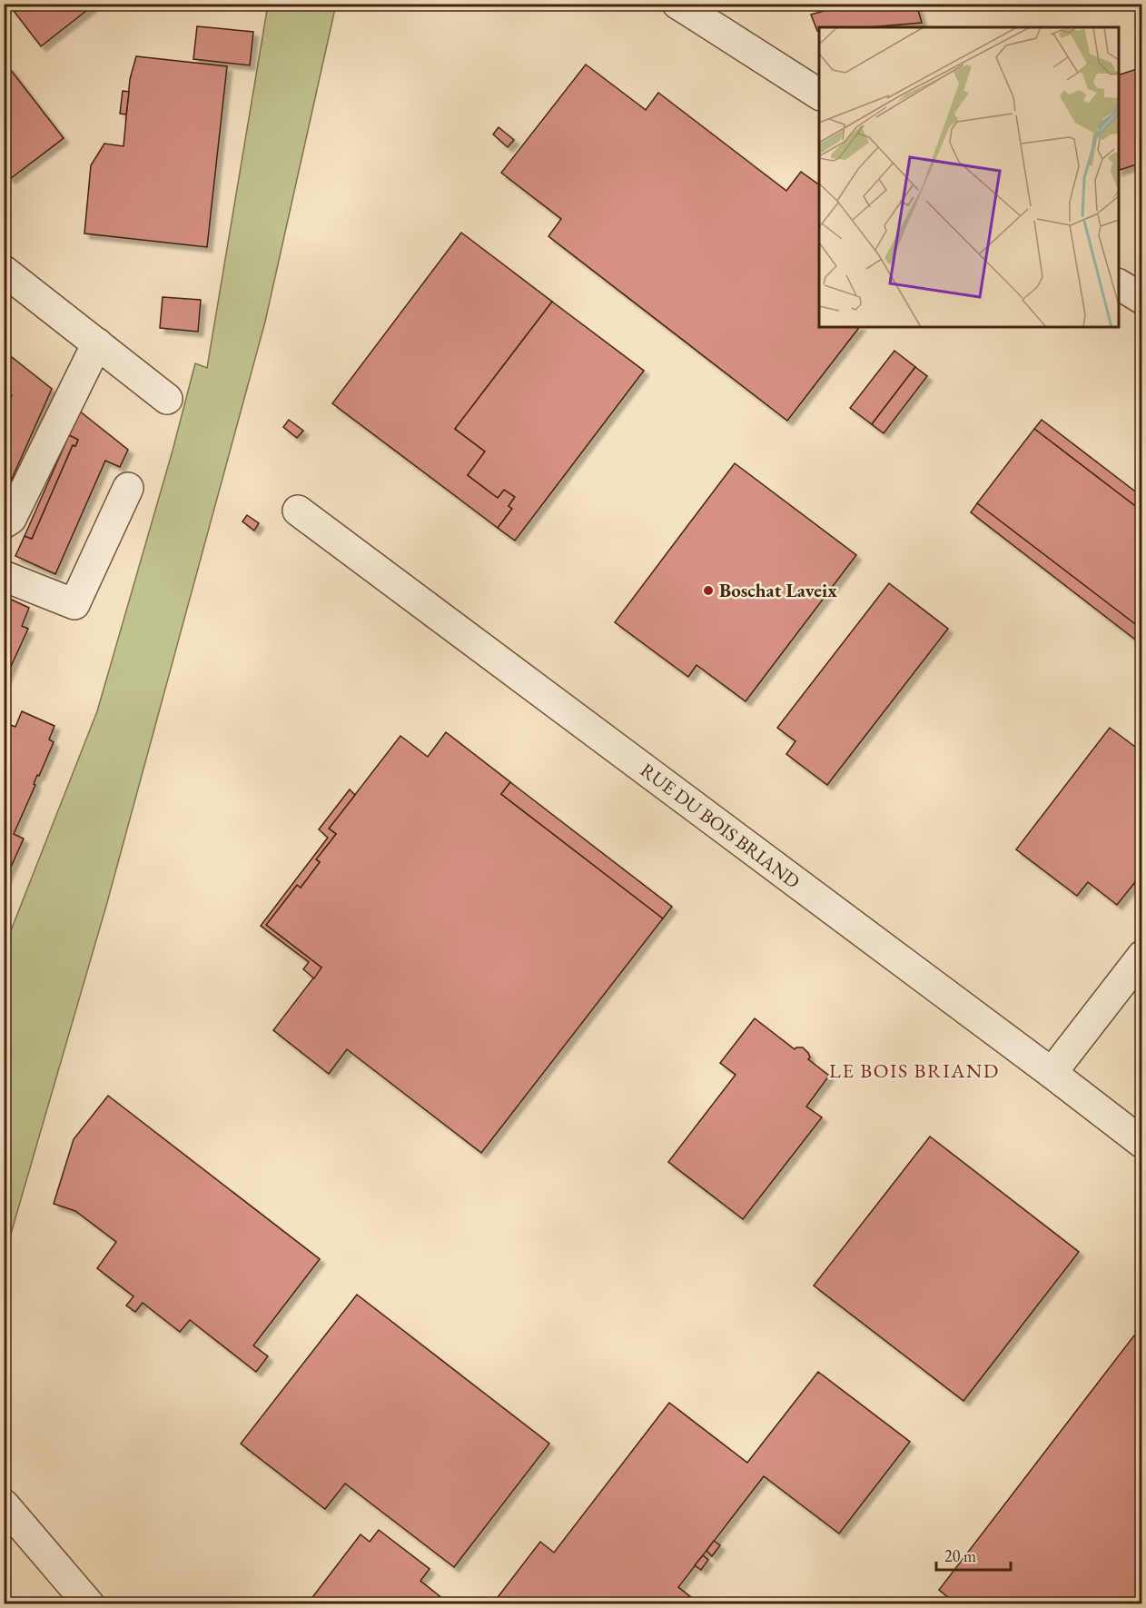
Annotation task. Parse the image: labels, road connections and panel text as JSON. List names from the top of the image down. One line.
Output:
{"streets":{"street":["RUE DU BOIS BRIAND"]},"districts":["LE BOIS BRIAND"],"places":["Boschat Laveix"],"scale_bar":"20 m"}
